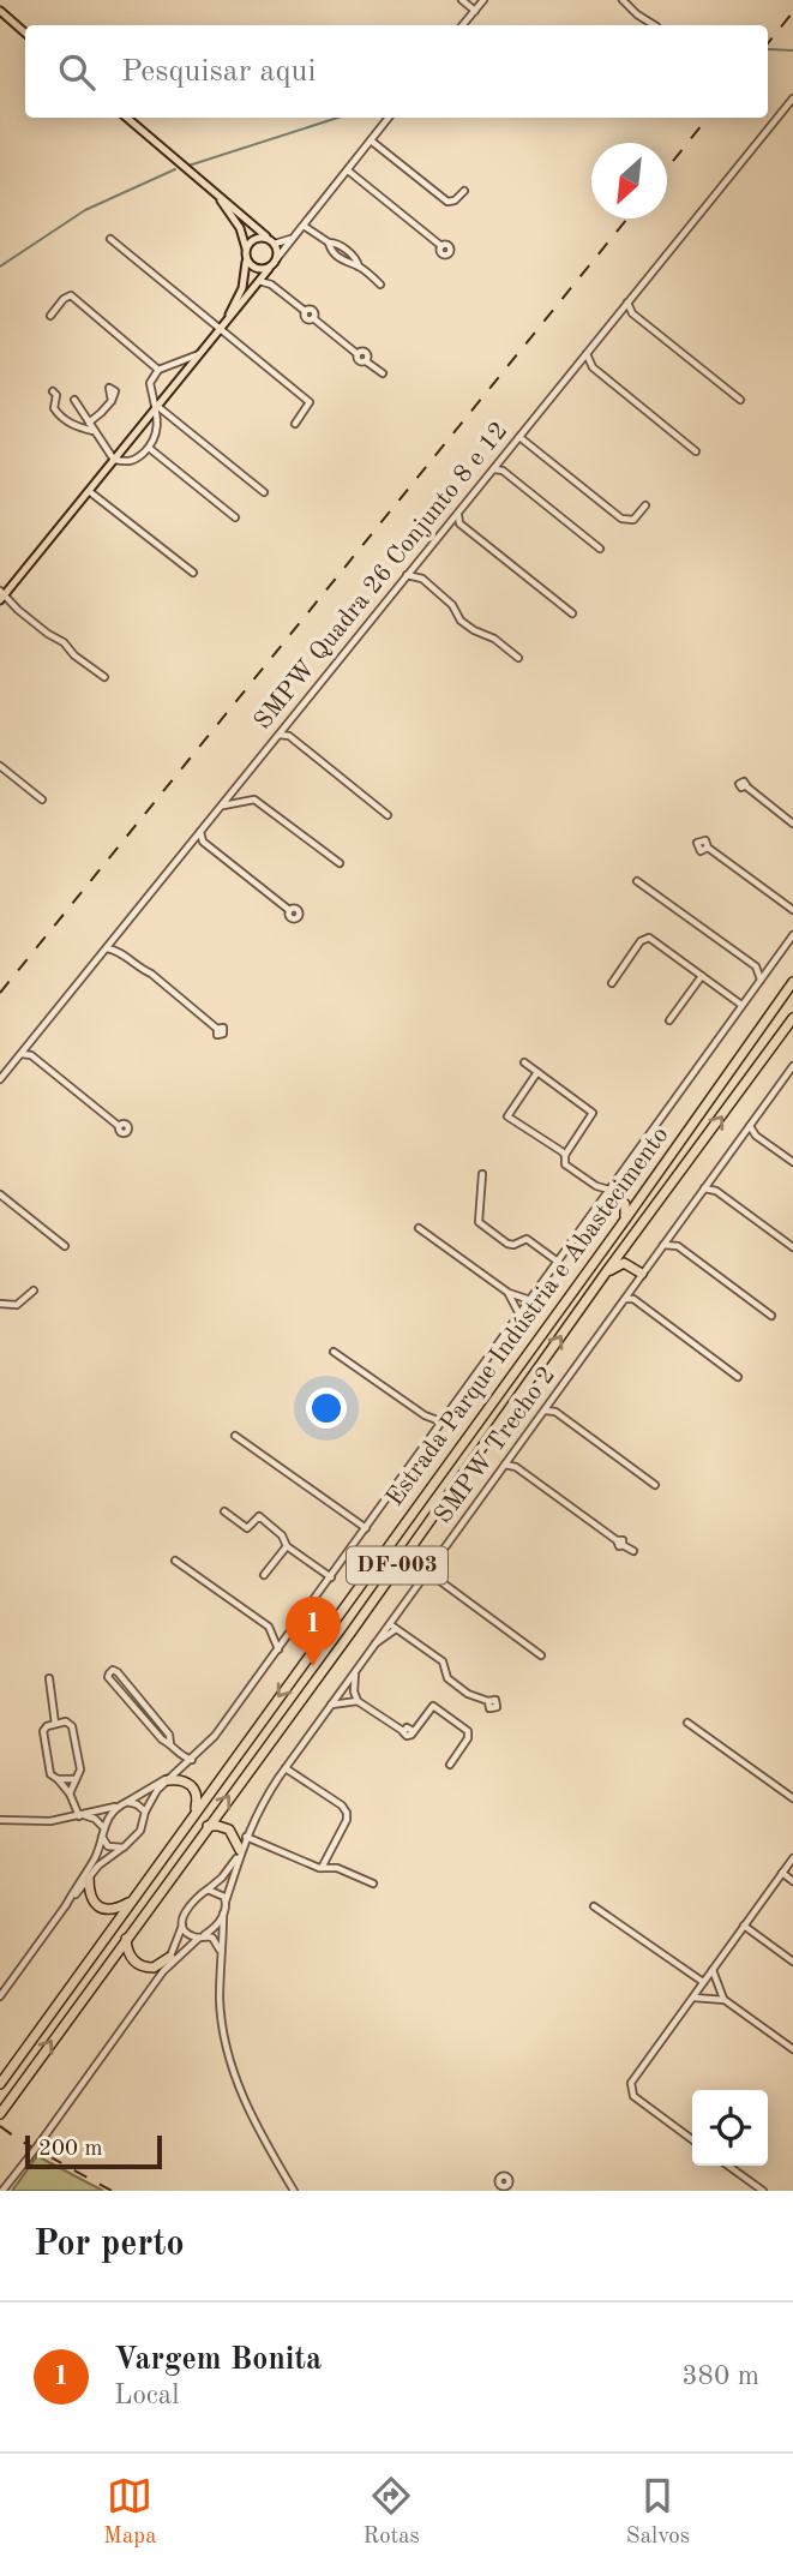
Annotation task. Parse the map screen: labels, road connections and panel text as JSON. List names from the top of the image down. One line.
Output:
{"streets":{"highway":["Estrada Parque Indústria e Abastecimento","DF-003"],"street":["SMPW Quadra 26 Conjunto 8 e 12","SMPW Trecho 2"]},"scale_bar":"200 m","north":"bottom left","page":{"search":"Pesquisar aqui","pins":"1","scale":"200 m","heading":"Por perto","list":[{"mark":"1","name":"Vargem Bonita","note":"Local","value":"380 m"}],"nav":["Mapa","Rotas","Salvos"]}}
